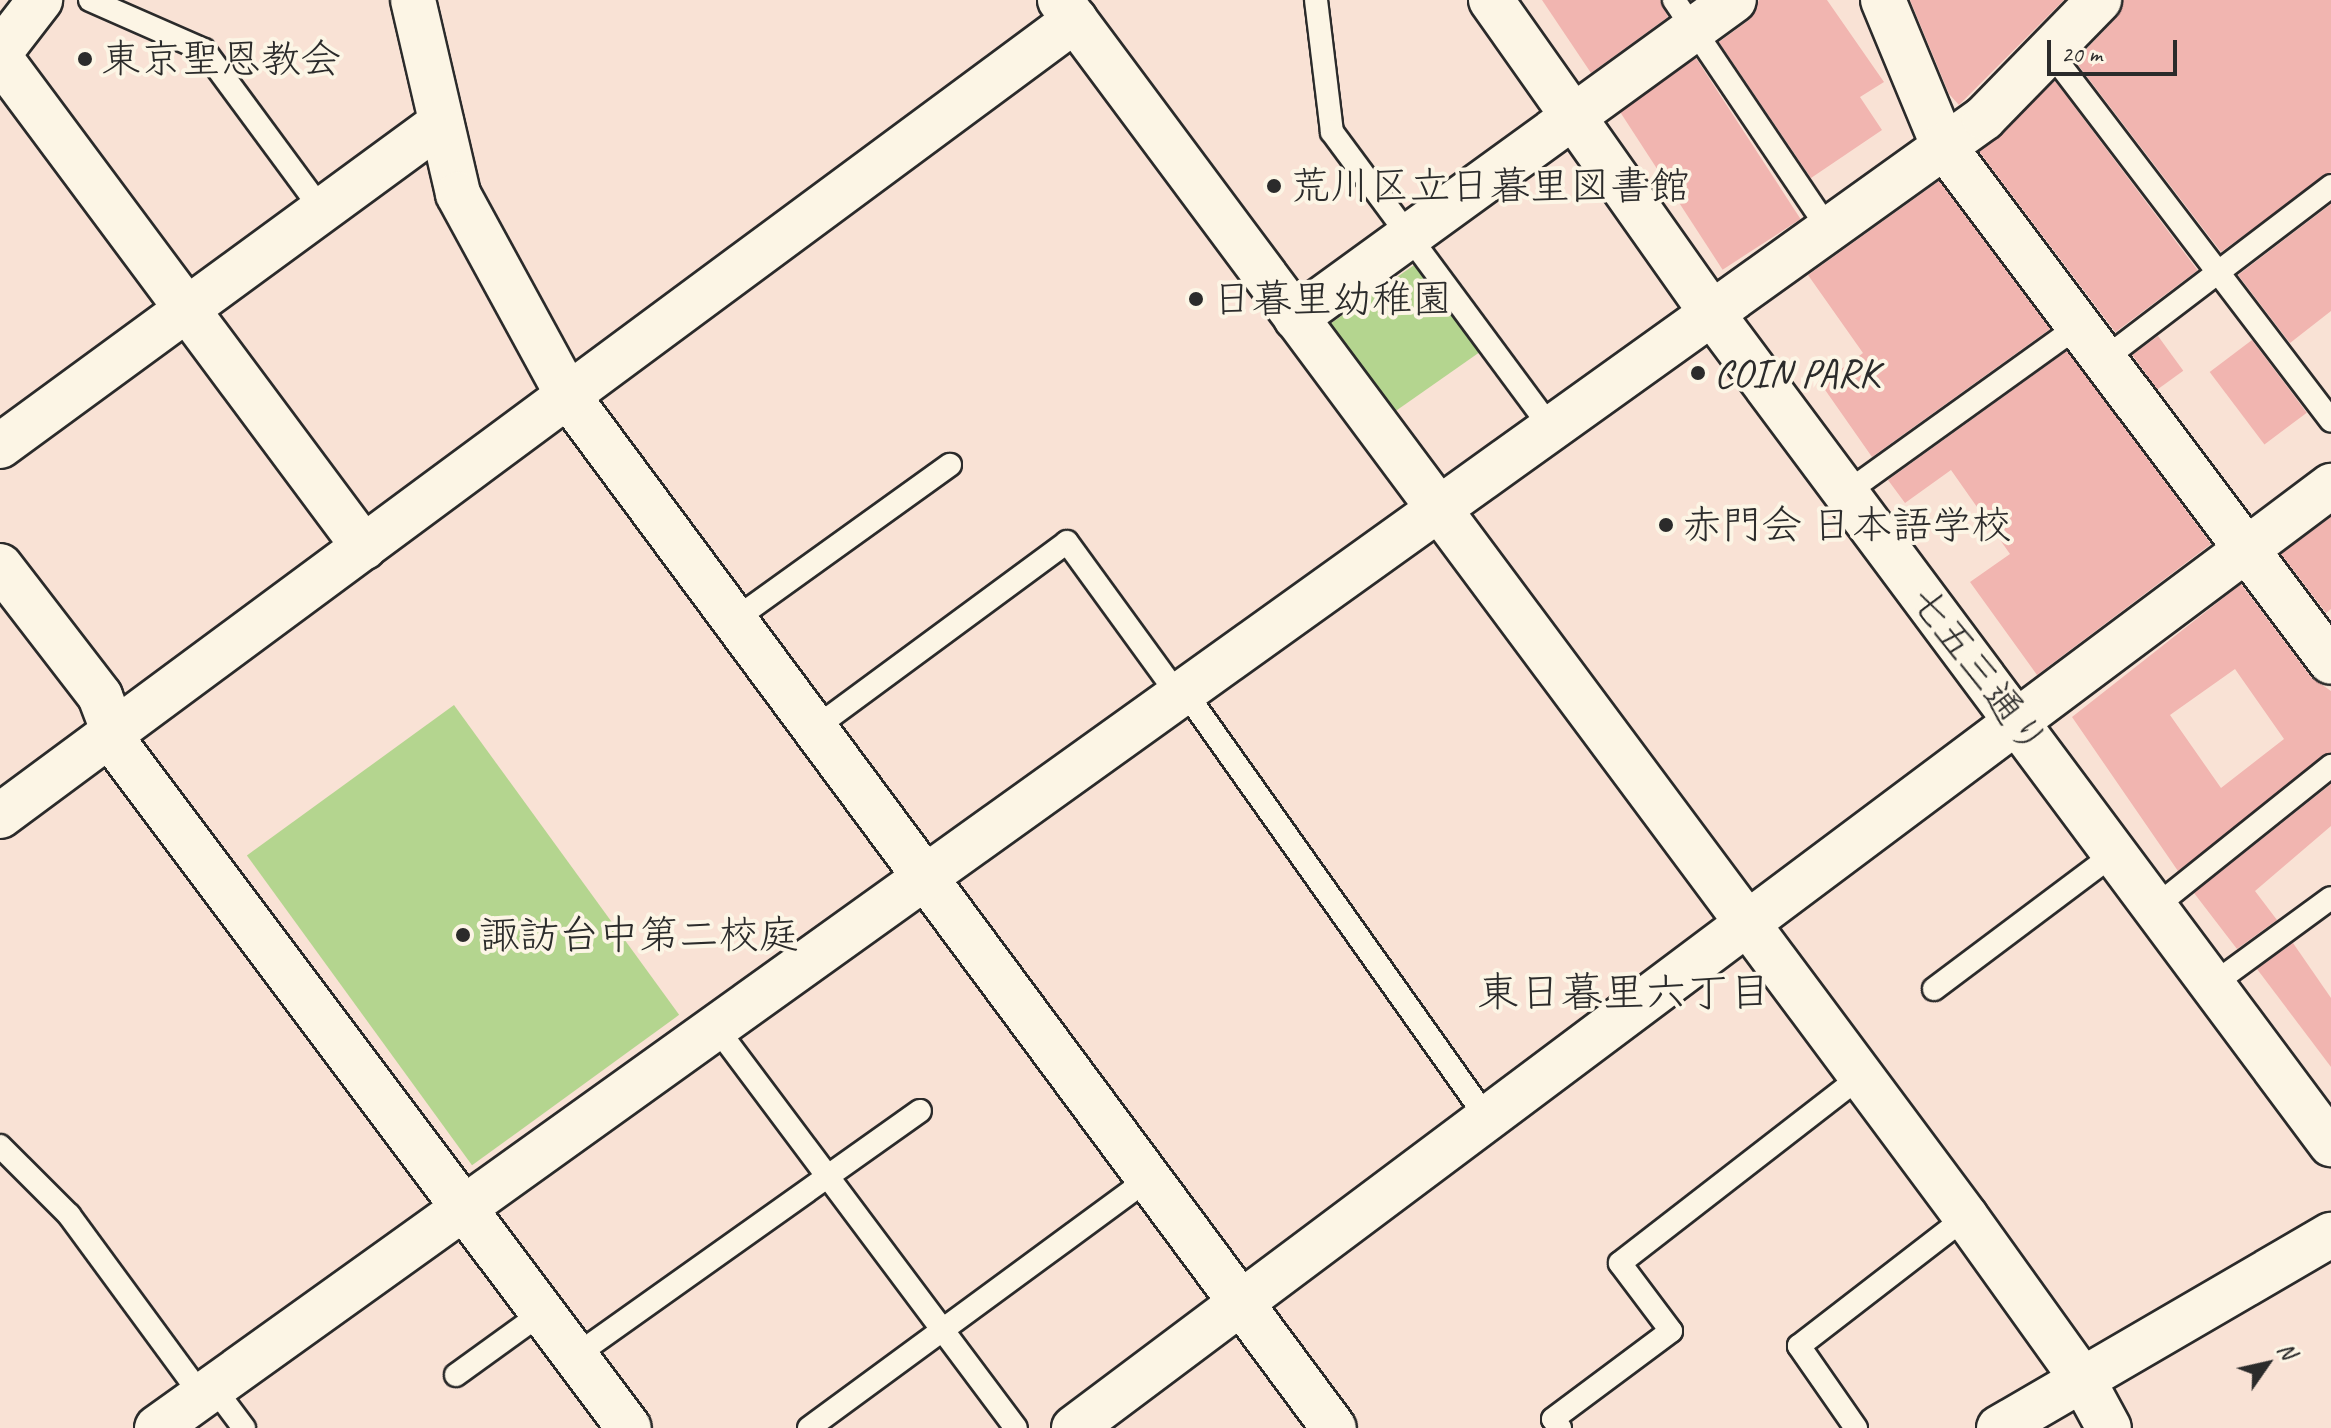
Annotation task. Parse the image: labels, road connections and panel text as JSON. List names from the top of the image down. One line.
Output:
{"streets":{"street":["七五三通り"]},"districts":["東日暮里六丁目"],"places":["東京聖恩教会","荒川区立日暮里図書館","日暮里幼稚園","COIN PARK","赤門会 日本語学校","諏訪台中第二校庭"],"scale_bar":"20 m","north":"top right"}
